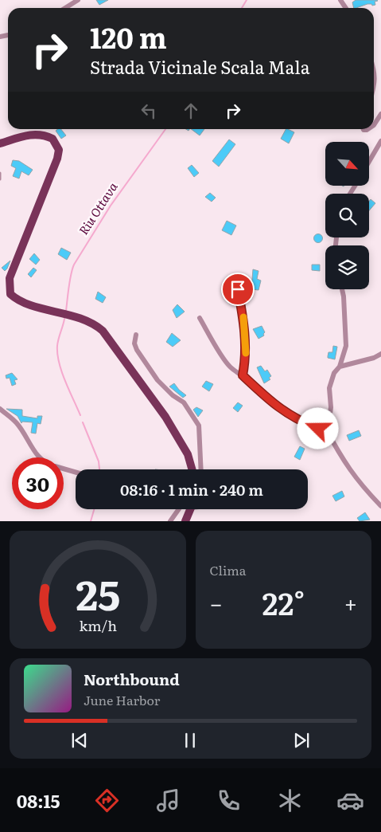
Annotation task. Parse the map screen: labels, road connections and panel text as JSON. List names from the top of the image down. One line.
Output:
{"water":["Riu Ottava"],"north":"bottom right","page":{"turn":["120 m","Strada Vicinale Scala Mala"],"limit":"30","trip":"08:16 · 1 min · 240 m","tile":"Clima","heat":["−","22°","+"],"song":["Northbound","June Harbor"],"tabs":"08:15","gauge":["25","km/h"]}}
